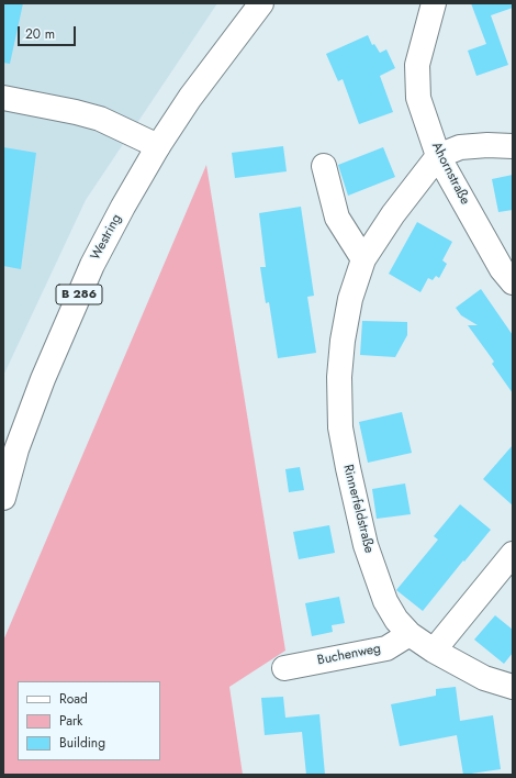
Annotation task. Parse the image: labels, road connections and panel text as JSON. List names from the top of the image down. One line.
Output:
{"streets":{"street":["Ahornstraße","Westring","B 286","Rinnerfeldstraße","Buchenweg"]},"crossings":[["Ahornstraße","Rinnerfeldstraße"],["Rinnerfeldstraße","Buchenweg"]],"legend":["Road","Park","Building"],"scale_bar":"20 m"}
